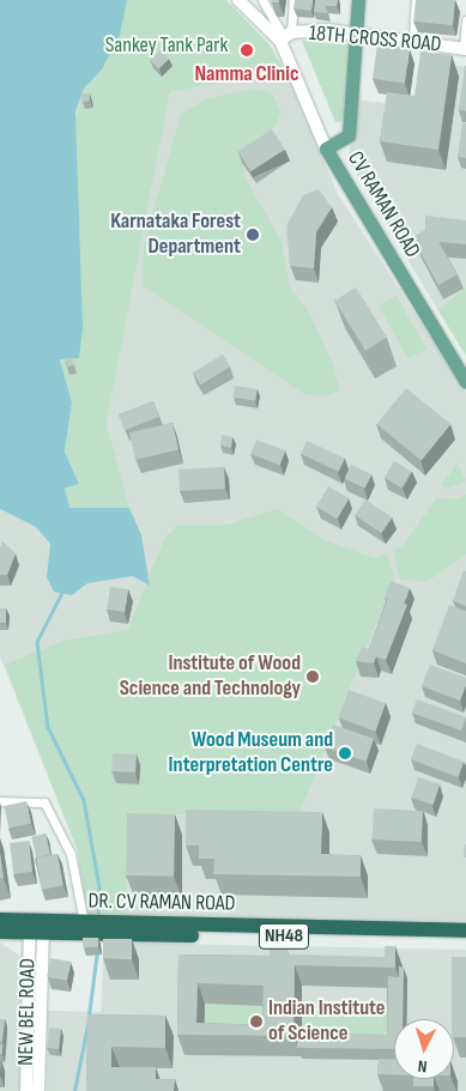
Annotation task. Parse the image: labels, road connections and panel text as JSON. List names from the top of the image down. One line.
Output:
{"streets":{"highway":["DR. CV RAMAN ROAD","NH48"],"main road":["18TH CROSS ROAD","CV RAMAN ROAD","NEW BEL ROAD"]},"crossings":[["18TH CROSS ROAD","CV RAMAN ROAD"],["DR. CV RAMAN ROAD","NEW BEL ROAD"]],"parks":["Sankey Tank Park"],"places":["Namma Clinic","Karnataka Forest Department","Institute of Wood Science and Technology","Wood Museum and Interpretation Centre","Indian Institute of Science"],"north":"bottom"}
